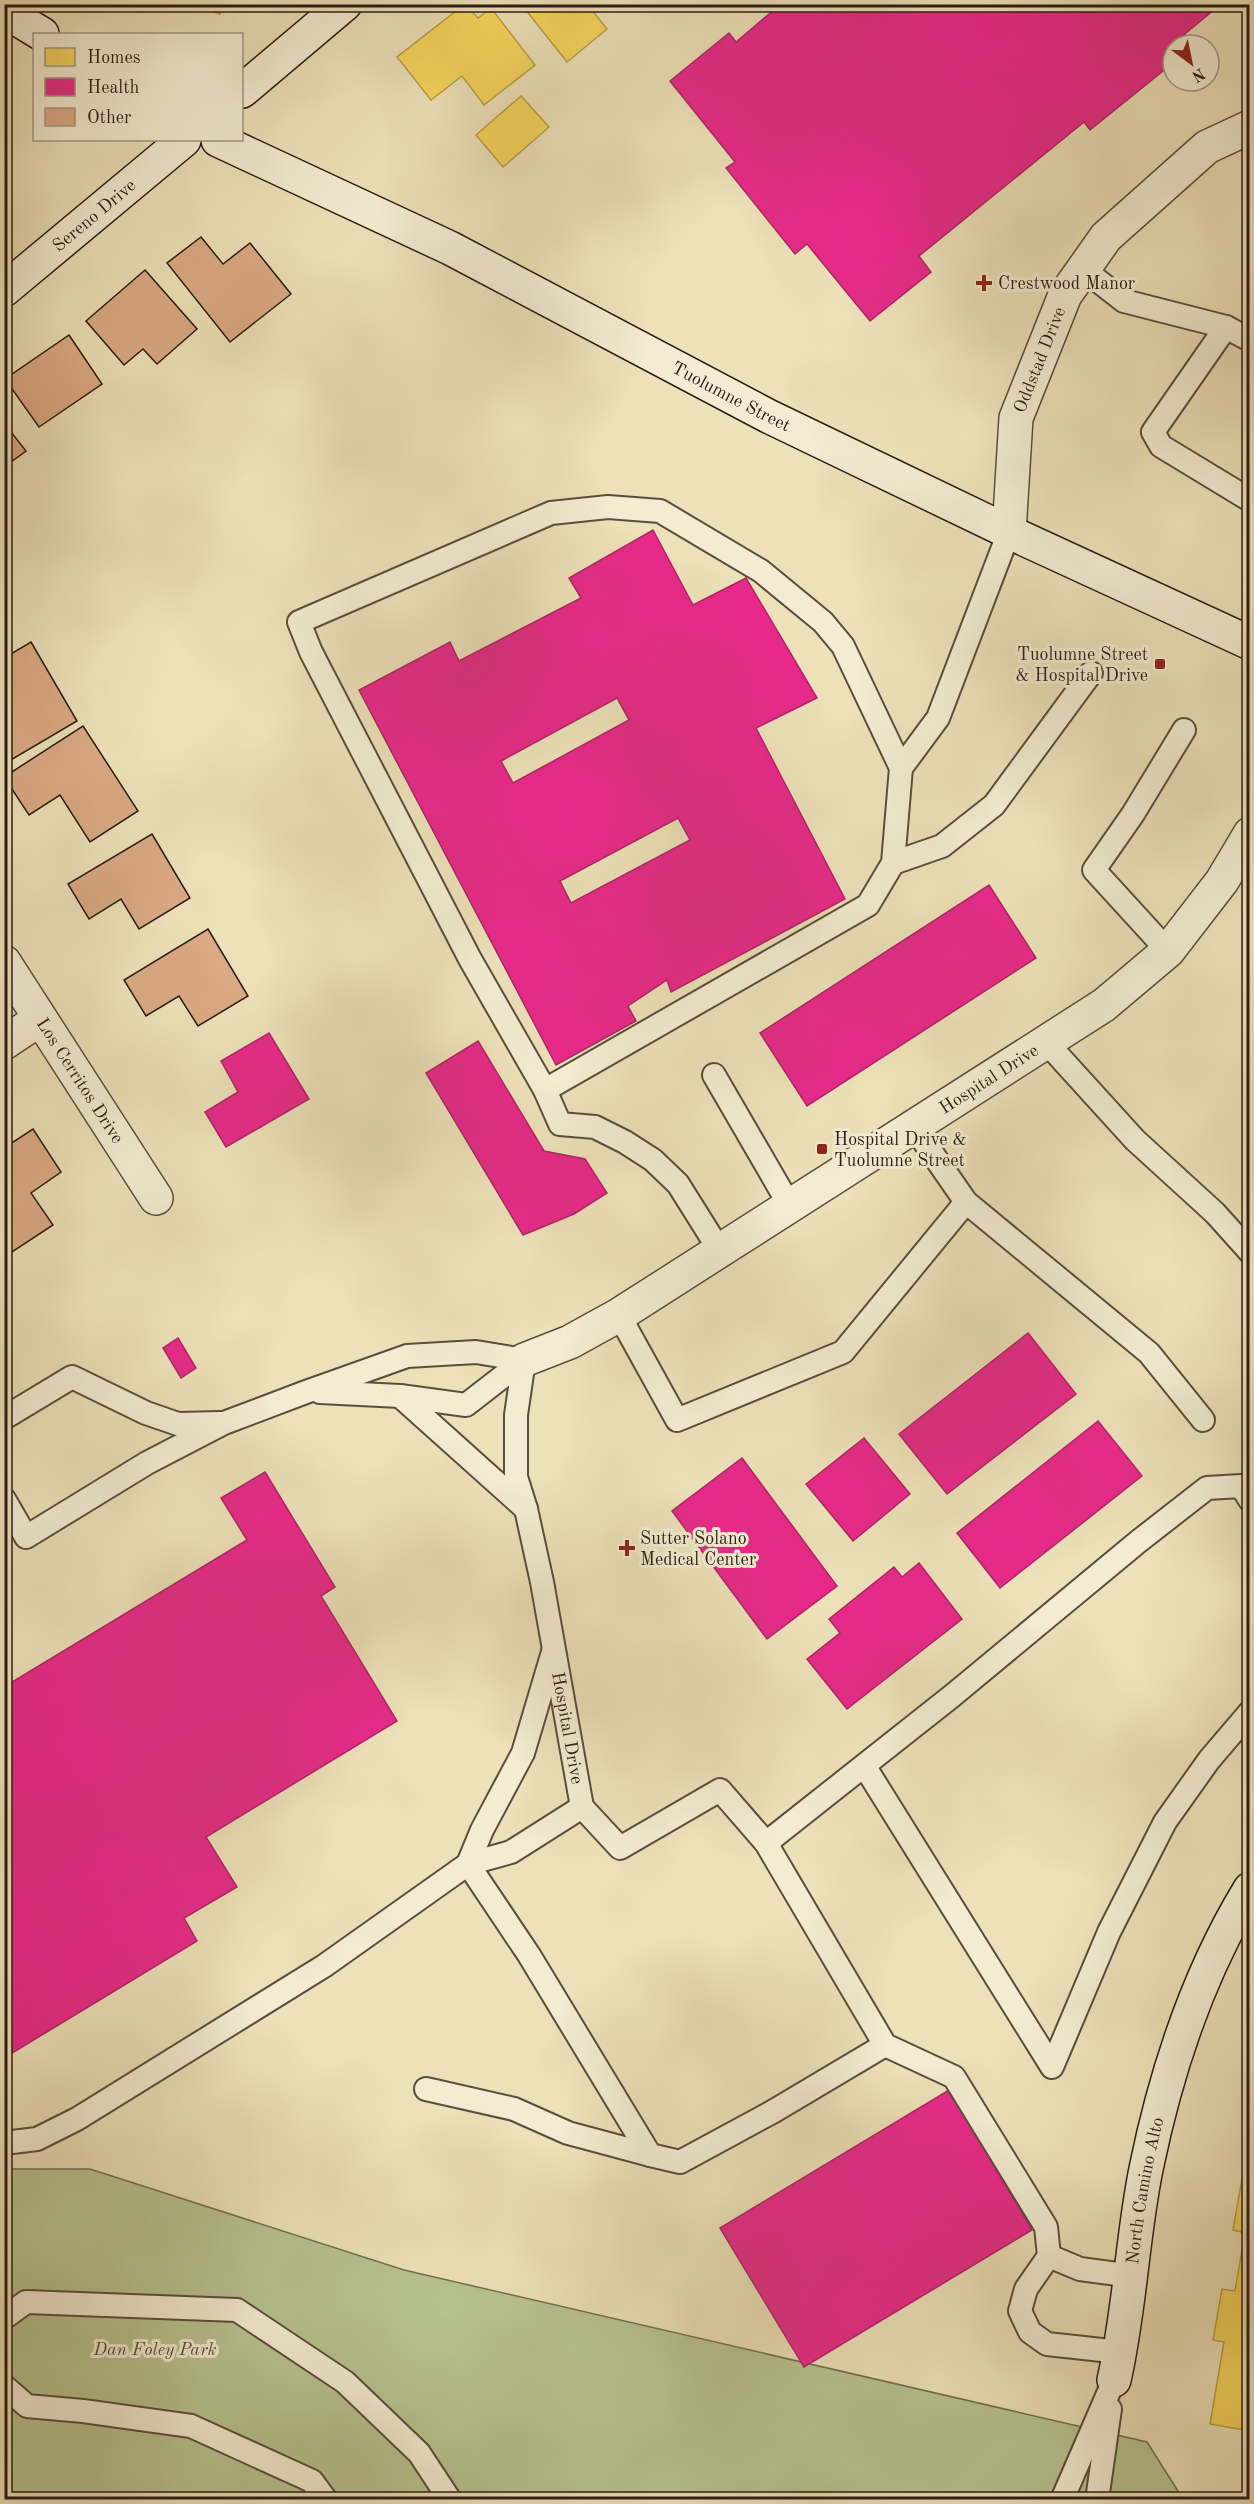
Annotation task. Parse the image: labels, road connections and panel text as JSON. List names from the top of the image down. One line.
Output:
{"streets":{"street":["Sereno Drive","Oddstad Drive","Tuolumne Street","Hospital Drive","Los Cerritos Drive","North Camino Alto"]},"crossings":[["Oddstad Drive","Tuolumne Street"]],"parks":["Dan Foley Park"],"places":{"health":["Crestwood Manor","Sutter Solano Medical Center"],"transit":["Tuolumne Street & Hospital Drive","Hospital Drive & Tuolumne Street"]},"legend":["Homes","Health","Other"],"north":"bottom right"}
